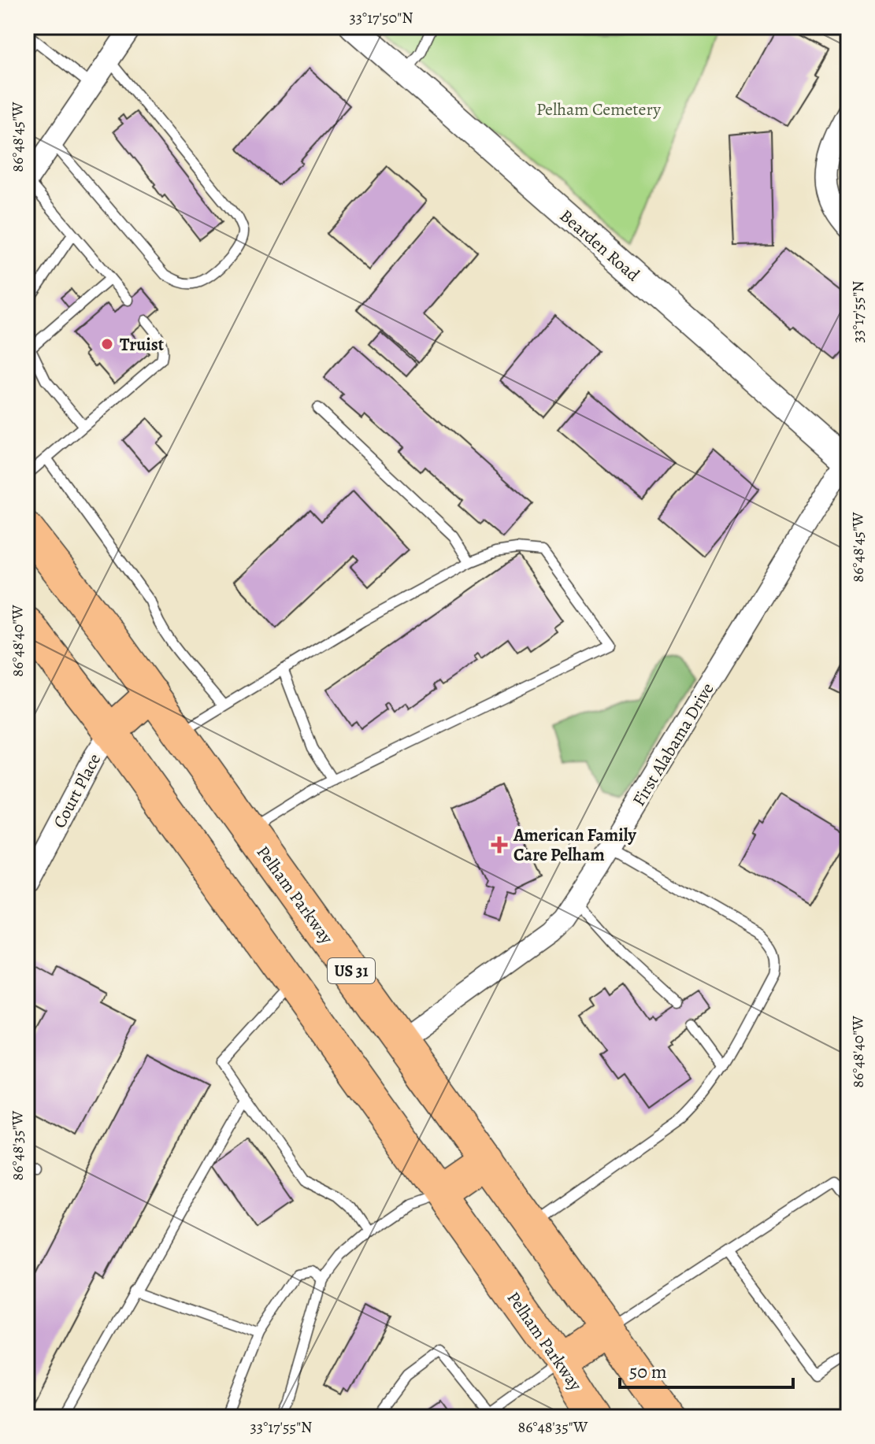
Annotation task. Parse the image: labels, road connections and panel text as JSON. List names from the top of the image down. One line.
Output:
{"streets":{"main road":["Pelham Parkway","US 31"],"street":["Bearden Road","First Alabama Drive","Court Place"]},"crossings":[["Bearden Road","First Alabama Drive"],["First Alabama Drive","Pelham Parkway"],["Court Place","Pelham Parkway"]],"parks":["Pelham Cemetery"],"places":{"other":["Truist"],"health":["American Family Care Pelham"]},"scale_bar":"50 m","coordinates":["33°17'50\"N","86°48'45\"W","33°17'55\"N","86°48'40\"W","86°48'35\"W"]}
